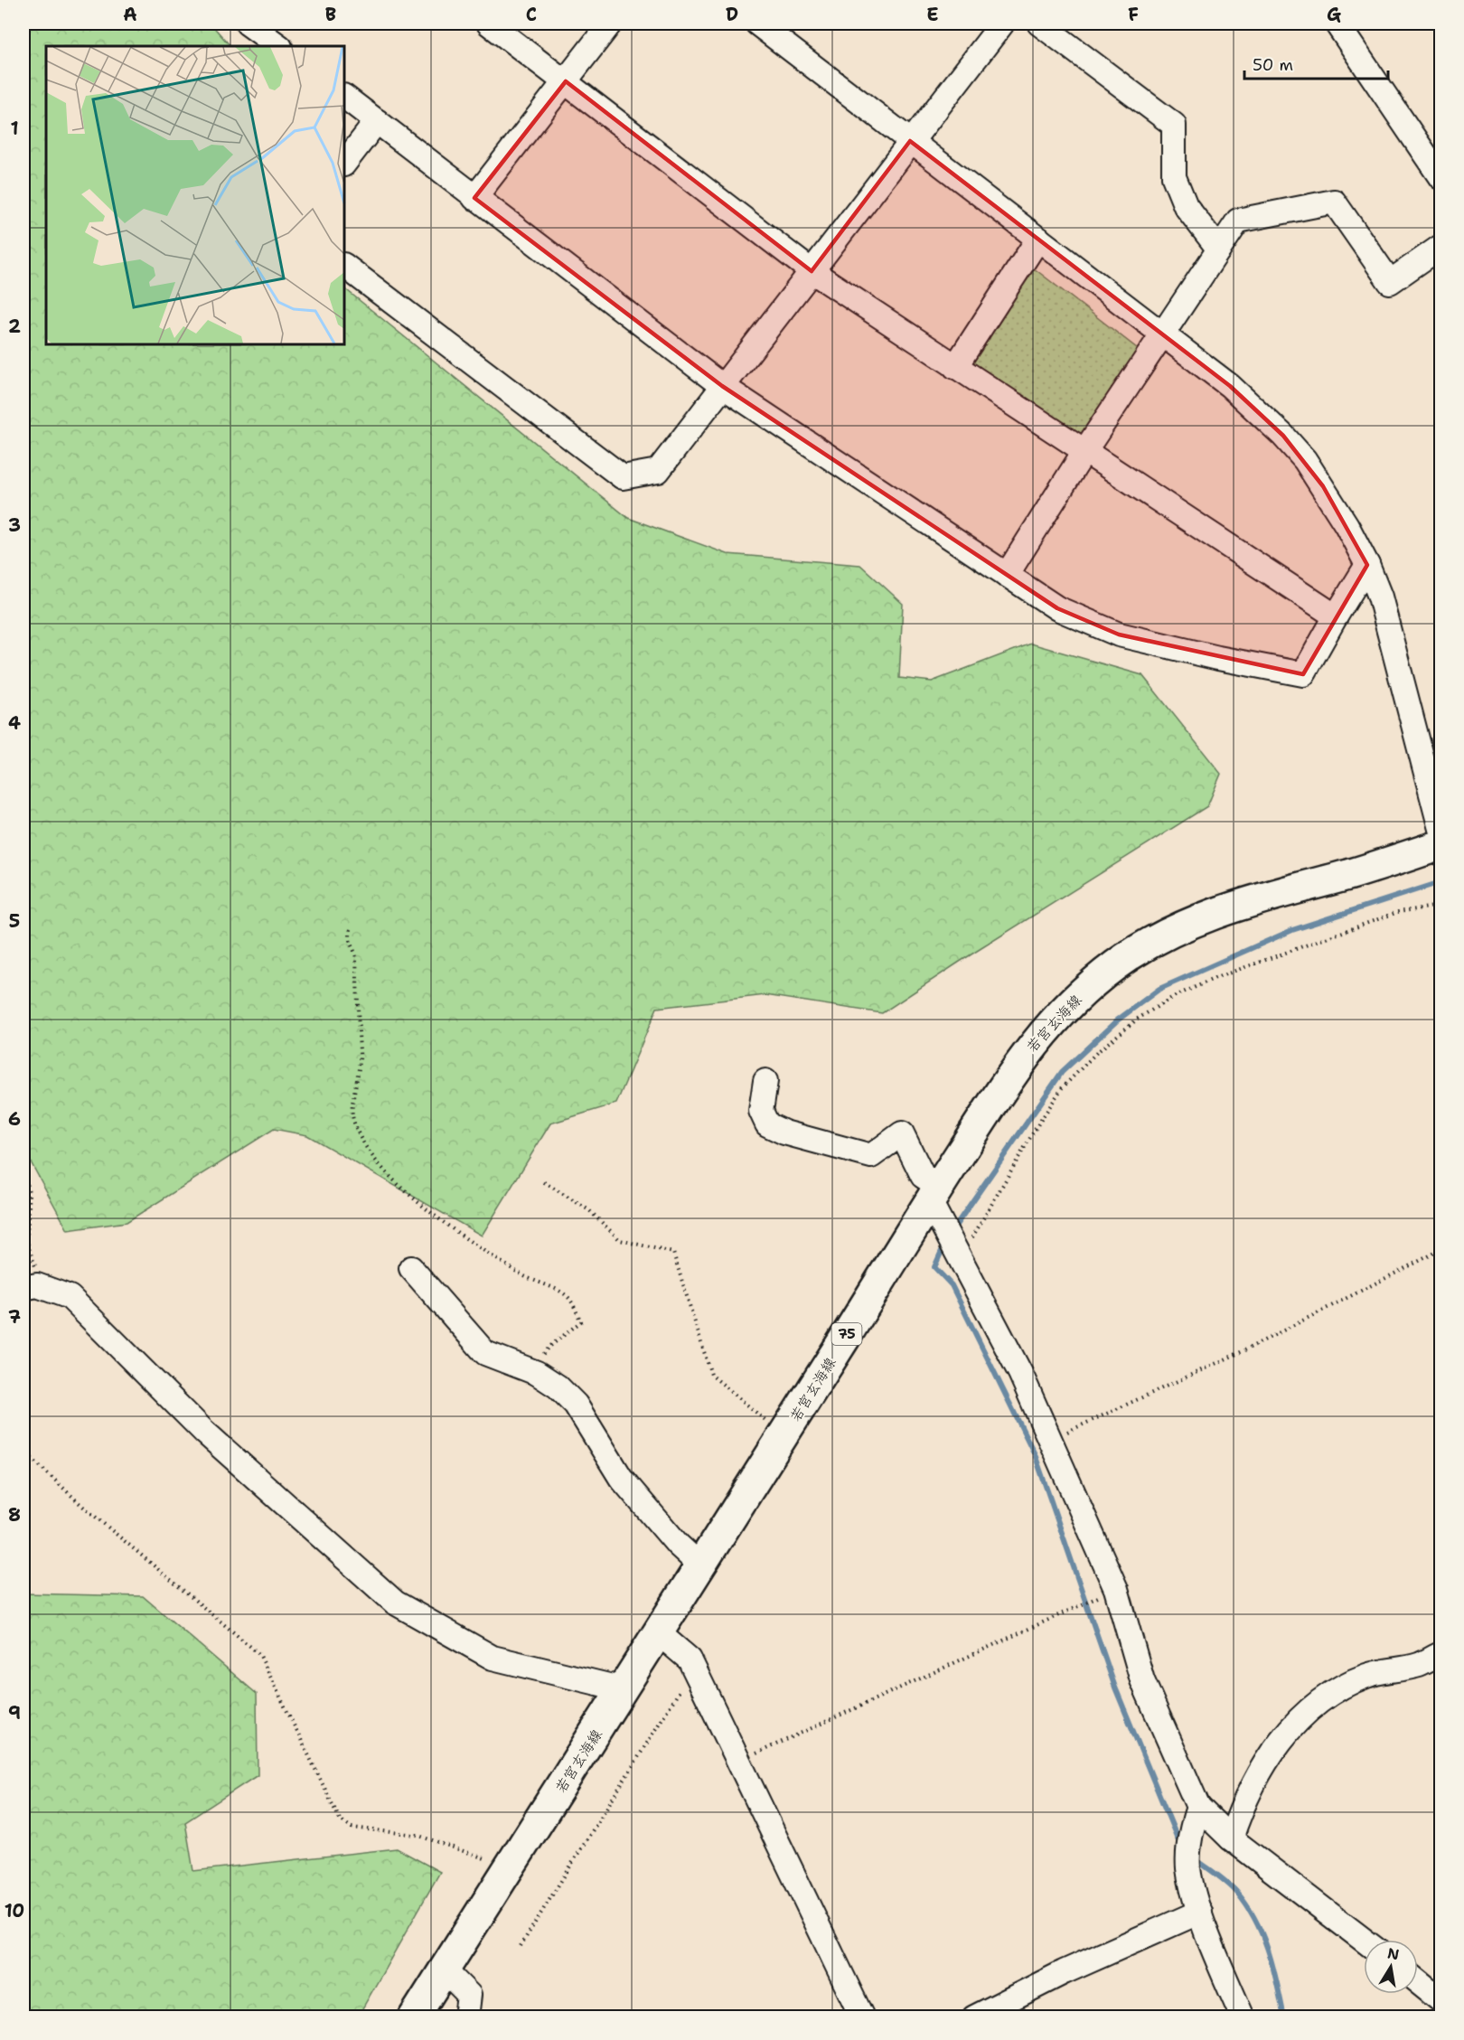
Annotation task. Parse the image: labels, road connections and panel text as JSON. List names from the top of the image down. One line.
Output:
{"streets":{"main road":["若宮玄海線","75"]},"scale_bar":"50 m","north":"top","grid":{"columns":["A","B","C","D","E","F","G"],"rows":["1","2","3","4","5","6","7","8","9","10"]}}
